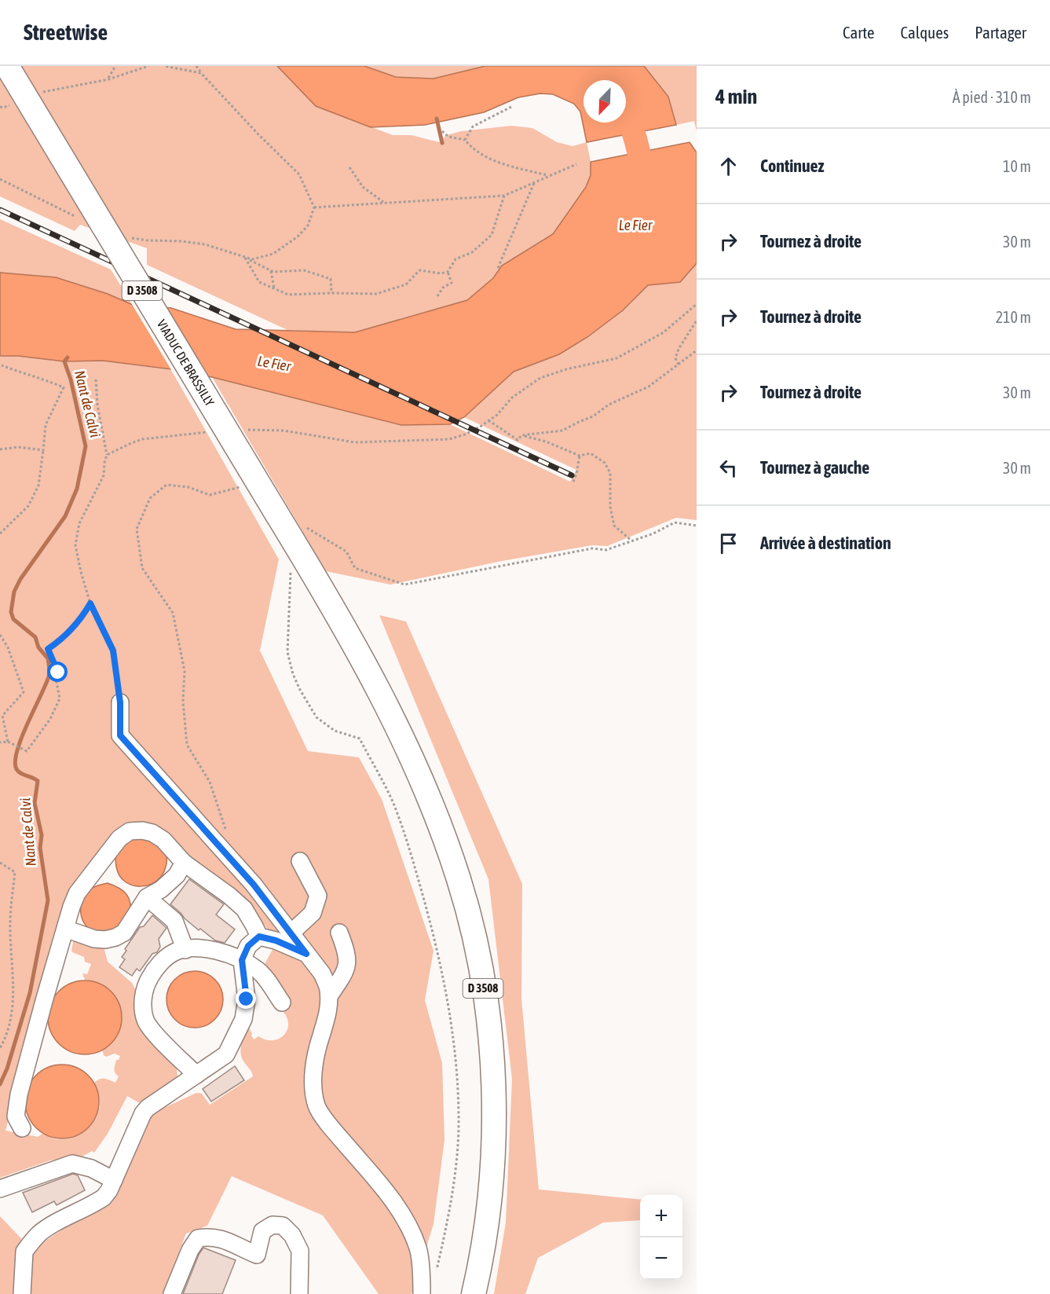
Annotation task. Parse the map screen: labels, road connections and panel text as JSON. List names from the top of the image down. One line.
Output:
{"streets":{"highway":["D 3508","VIADUC DE BRASSILLY"]},"water":["Le Fier","Nant de Calvi"],"north":"bottom left","page":{"header":"Streetwise","nav":["Carte","Calques","Partager"],"heading":["4 min","À pied · 310 m"],"list":[["Continuez","10 m"],["Tournez à droite","30 m"],["Tournez à droite","210 m"],["Tournez à droite","30 m"],["Tournez à gauche","30 m"],"Arrivée à destination"],"map_buttons":["+","−"]}}
